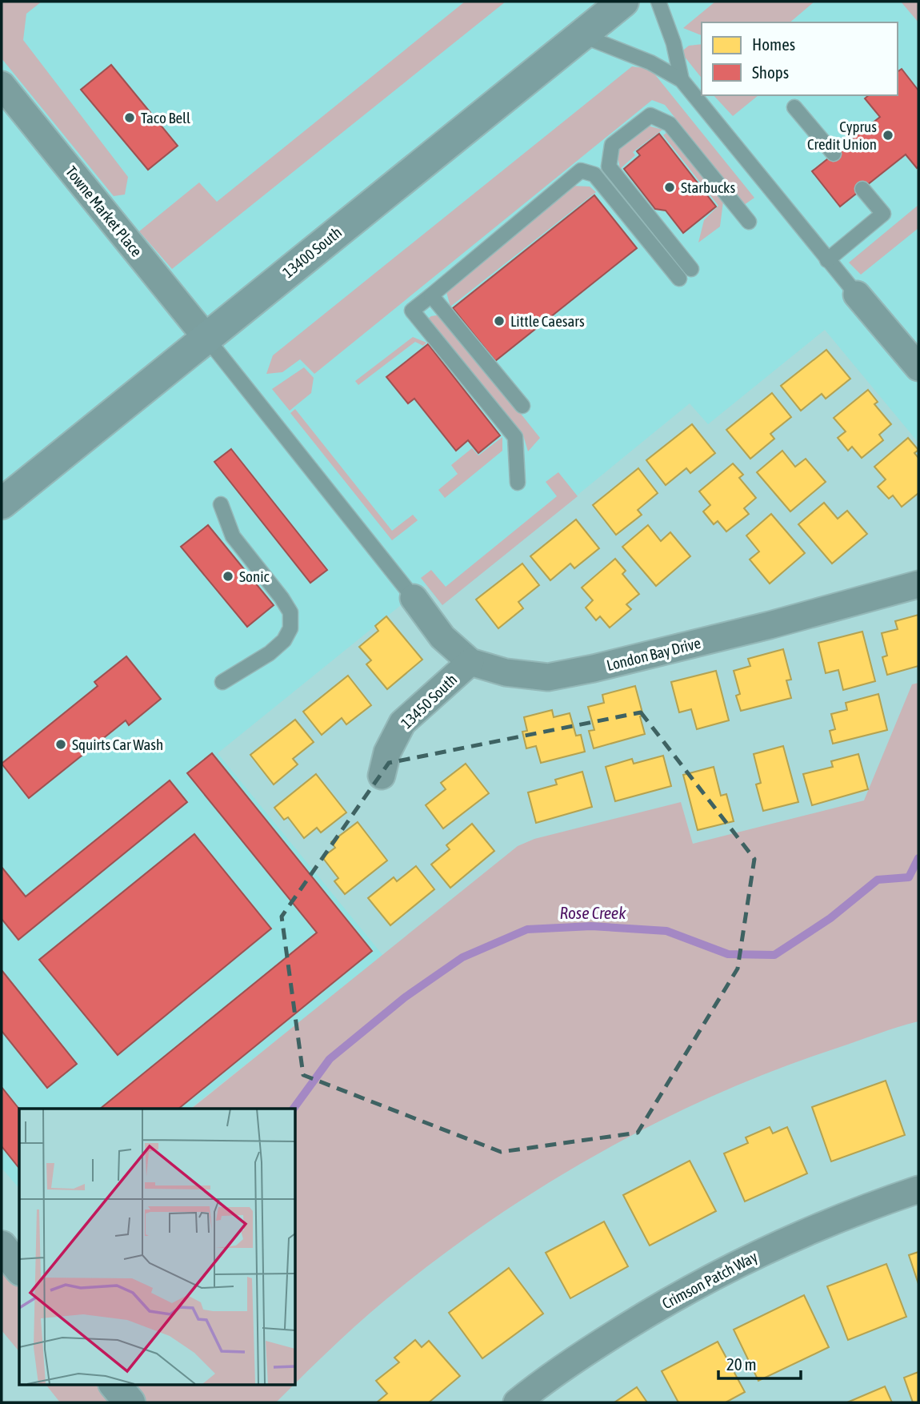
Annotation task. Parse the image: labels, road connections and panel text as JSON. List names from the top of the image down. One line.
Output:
{"streets":{"main road":["13400 South"],"street":["Towne Market Place","London Bay Drive","13450 South","Crimson Patch Way"]},"crossings":[["Towne Market Place","13400 South"],["London Bay Drive","13450 South"]],"water":["Rose Creek"],"places":["Taco Bell","Cyprus Credit Union","Starbucks","Little Caesars","Sonic","Squirts Car Wash"],"legend":["Homes","Shops"],"scale_bar":"20 m"}
